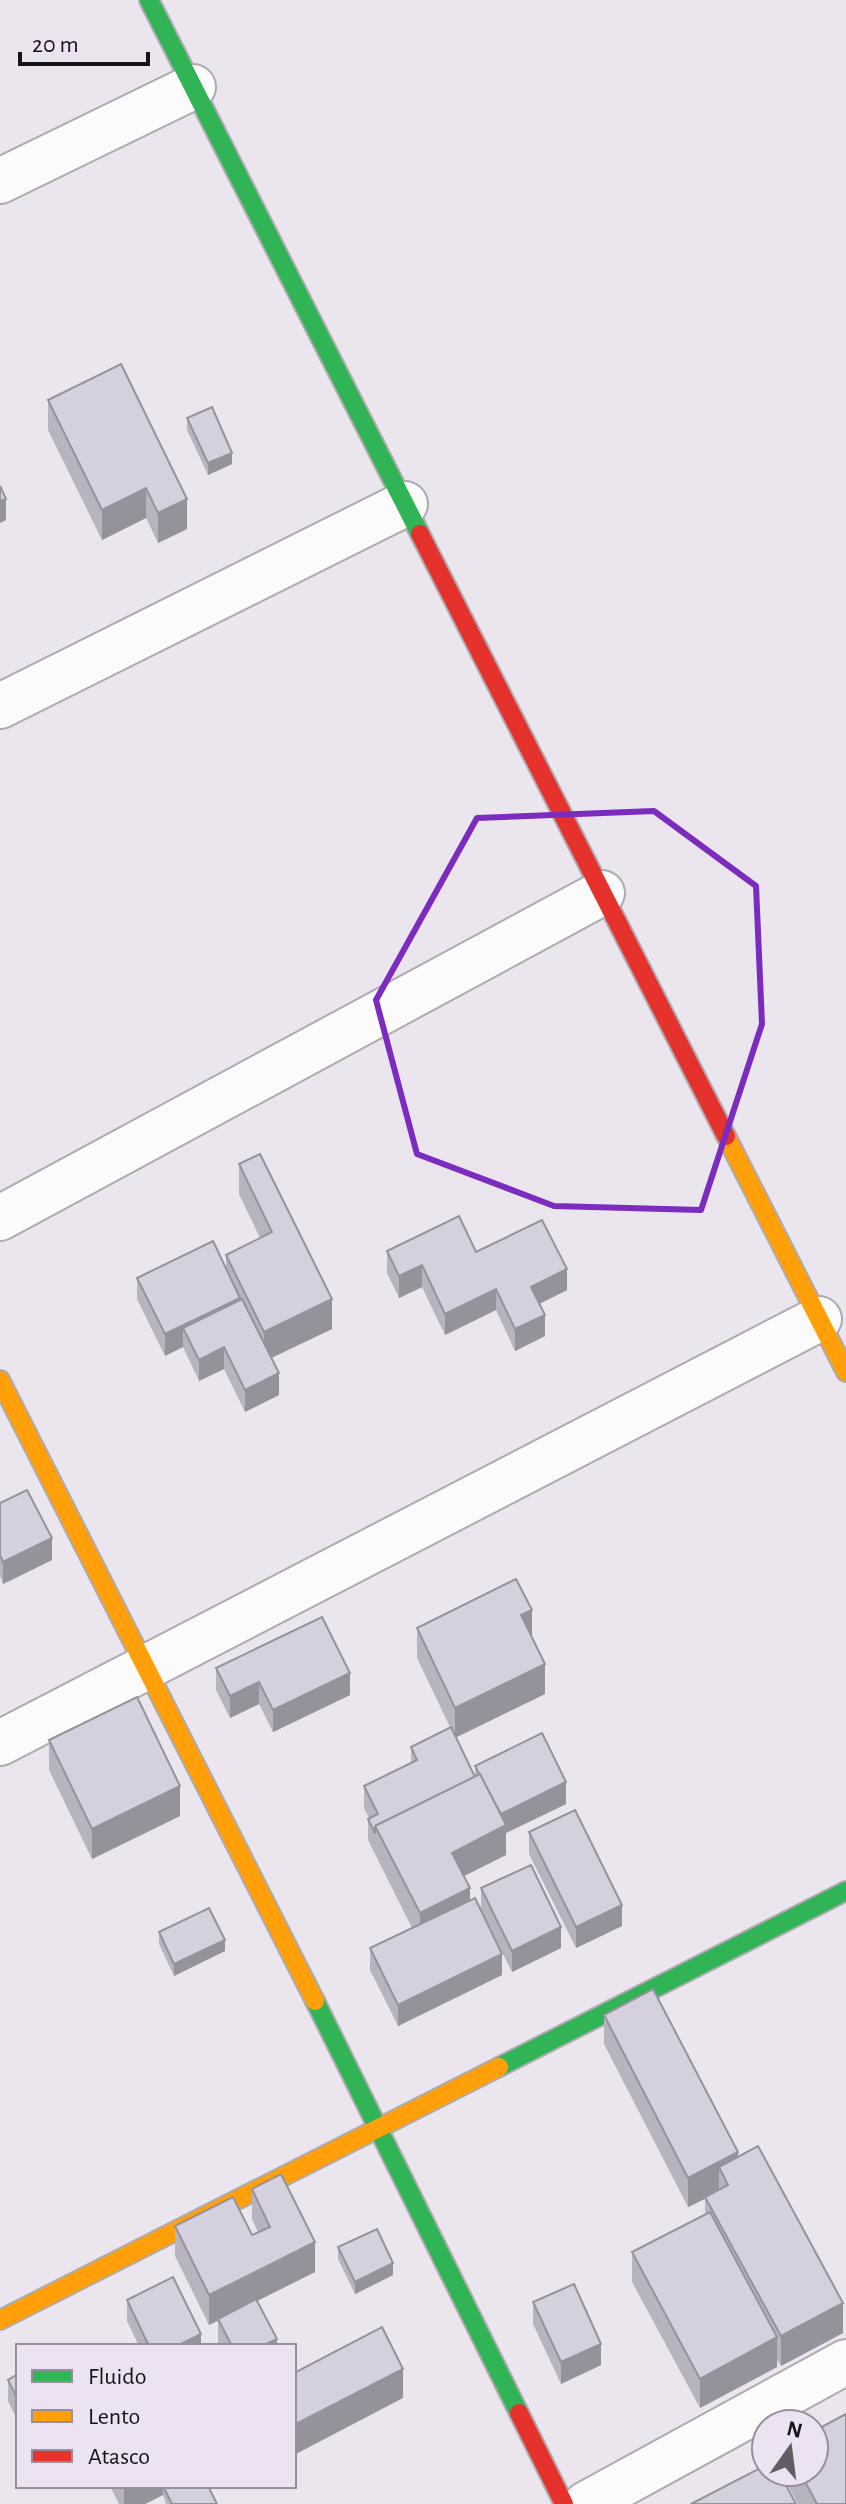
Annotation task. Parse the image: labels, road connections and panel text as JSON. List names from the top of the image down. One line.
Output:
{"legend":["Fluido","Lento","Atasco"],"scale_bar":"20 m","north":"top"}
